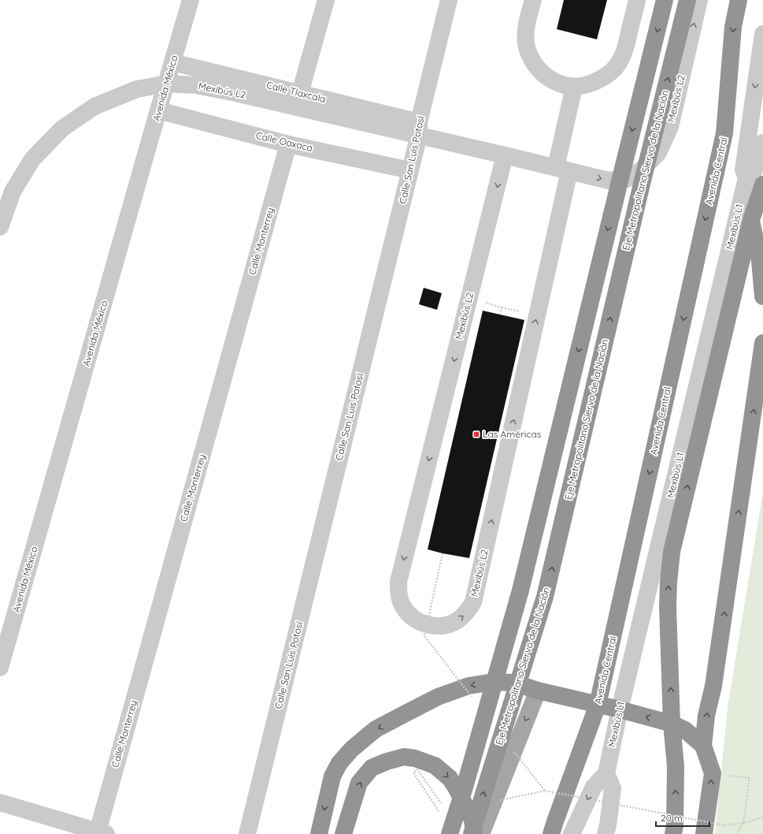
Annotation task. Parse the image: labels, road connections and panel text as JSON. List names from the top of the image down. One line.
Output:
{"streets":{"highway":["Eje Metropolitano Siervo de la Nación","Avenida Central"],"street":["Avenida México","Mexibús L2","Calle Tlaxcala","Calle Oaxaca","Calle San Luis Potosí","Mexibús L1","Calle Monterrey"]},"crossings":[["Avenida México","Mexibús L2"],["Avenida México","Calle Tlaxcala"],["Avenida México","Calle Oaxaca"],["Mexibús L2","Calle Tlaxcala"],["Mexibús L2","Calle San Luis Potosí"],["Calle Tlaxcala","Calle San Luis Potosí"],["Calle Oaxaca","Calle San Luis Potosí"],["Calle Oaxaca","Calle Monterrey"]],"places":{"transit":["Las Américas"]},"scale_bar":"20 m"}
